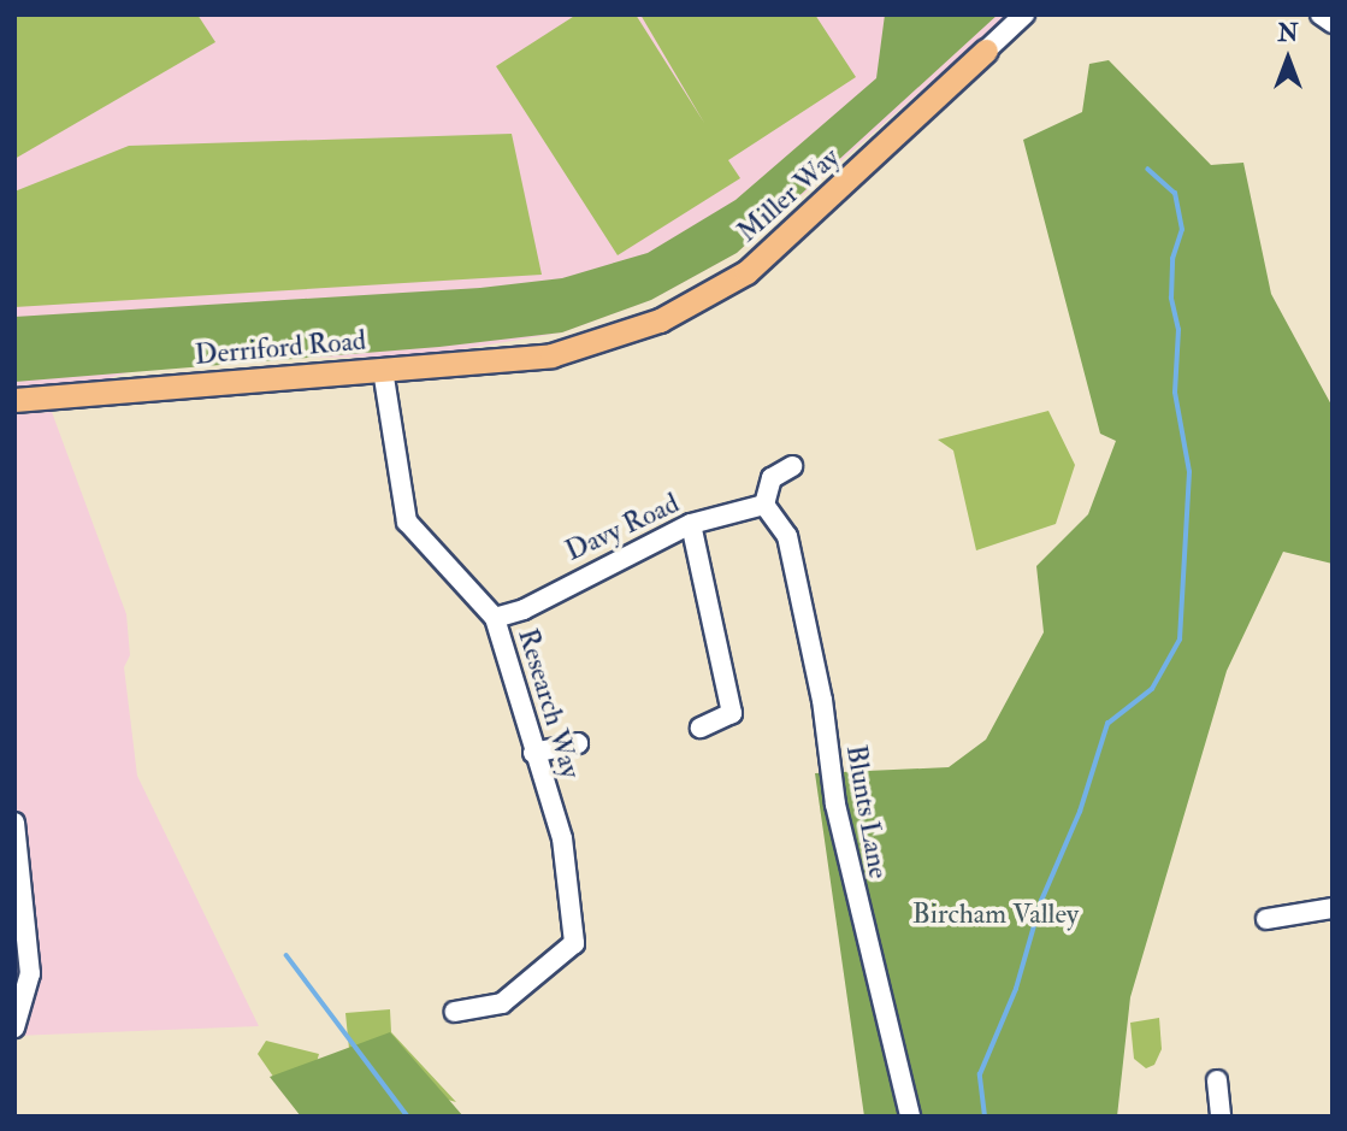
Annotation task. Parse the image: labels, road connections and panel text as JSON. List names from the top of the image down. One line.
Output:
{"streets":{"main road":["Miller Way","Derriford Road"],"street":["Davy Road","Research Way","Blunts Lane"]},"crossings":[["Miller Way","Derriford Road"],["Derriford Road","Research Way"],["Davy Road","Research Way"],["Davy Road","Blunts Lane"]],"parks":["Bircham Valley"],"north":"top"}
